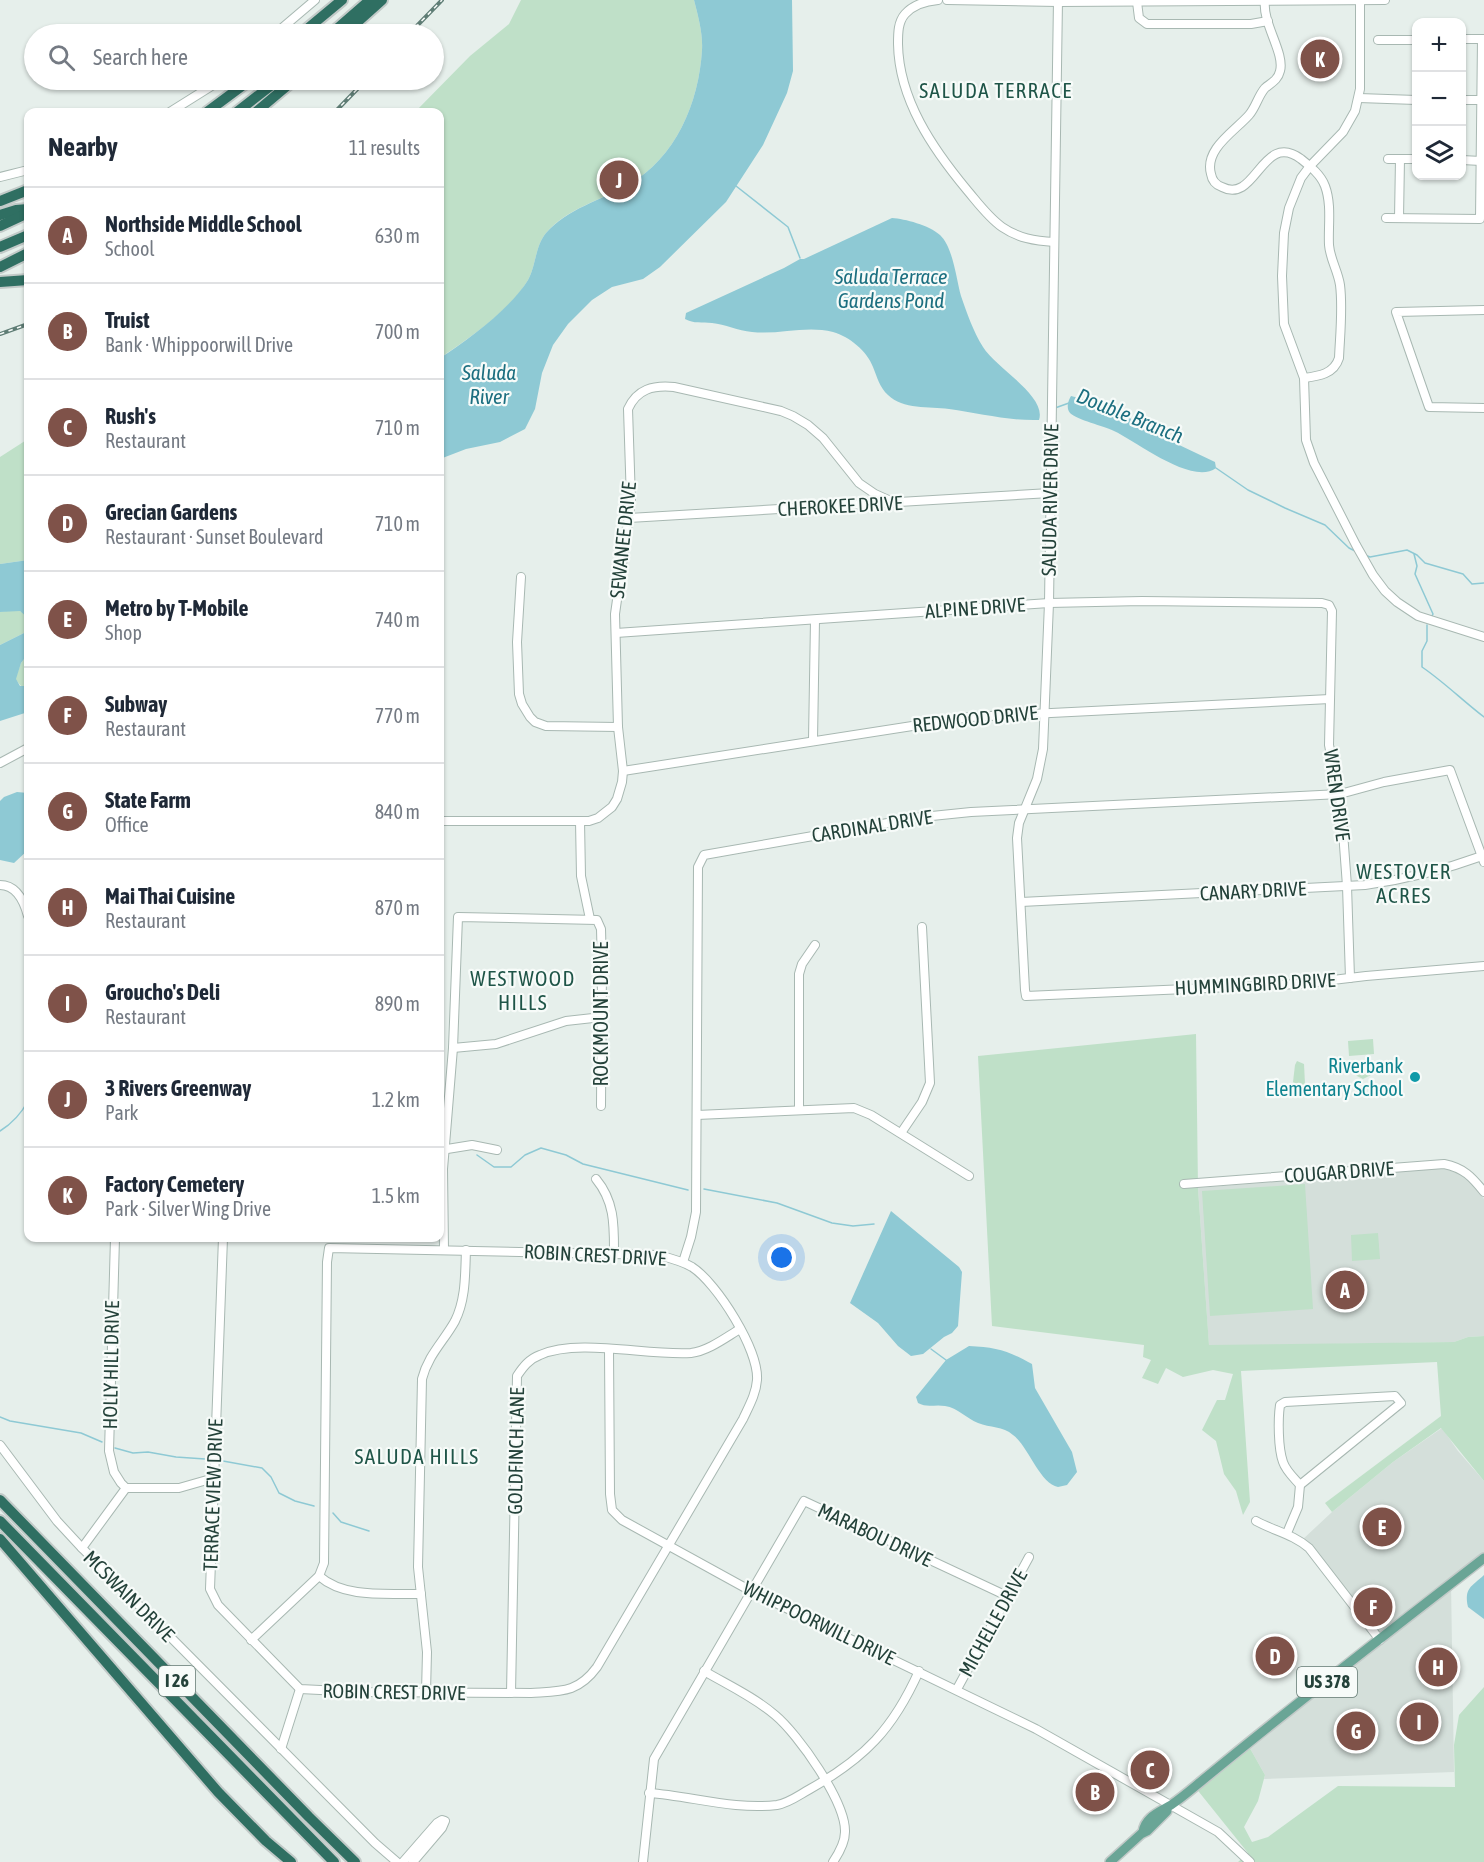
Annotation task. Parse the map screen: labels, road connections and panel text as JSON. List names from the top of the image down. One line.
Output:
{"streets":{"highway":["I 26"],"main road":["US 378"],"street":["SALUDA RIVER DRIVE","CHEROKEE DRIVE","SEWANEE DRIVE","ALPINE DRIVE","REDWOOD DRIVE","WREN DRIVE","CARDINAL DRIVE","CANARY DRIVE","HUMMINGBIRD DRIVE","ROCKMOUNT DRIVE","COUGAR DRIVE","ROBIN CREST DRIVE","HOLLY HILL DRIVE","GOLDFINCH LANE","TERRACE VIEW DRIVE","MARABOU DRIVE","MCSWAIN DRIVE","WHIPPOORWILL DRIVE","MICHELLE DRIVE"]},"crossings":[["SALUDA RIVER DRIVE","CHEROKEE DRIVE"],["SALUDA RIVER DRIVE","ALPINE DRIVE"],["SALUDA RIVER DRIVE","REDWOOD DRIVE"],["SALUDA RIVER DRIVE","CARDINAL DRIVE"],["SALUDA RIVER DRIVE","CANARY DRIVE"],["SALUDA RIVER DRIVE","HUMMINGBIRD DRIVE"],["CHEROKEE DRIVE","SEWANEE DRIVE"],["SEWANEE DRIVE","ALPINE DRIVE"],["SEWANEE DRIVE","REDWOOD DRIVE"],["SEWANEE DRIVE","ROCKMOUNT DRIVE"],["ALPINE DRIVE","WREN DRIVE"],["REDWOOD DRIVE","WREN DRIVE"],["WREN DRIVE","CARDINAL DRIVE"],["WREN DRIVE","CANARY DRIVE"],["WREN DRIVE","HUMMINGBIRD DRIVE"],["CARDINAL DRIVE","CANARY DRIVE"],["CARDINAL DRIVE","ROBIN CREST DRIVE"],["ROBIN CREST DRIVE","GOLDFINCH LANE"],["ROBIN CREST DRIVE","TERRACE VIEW DRIVE"],["ROBIN CREST DRIVE","WHIPPOORWILL DRIVE"],["GOLDFINCH LANE","WHIPPOORWILL DRIVE"],["MARABOU DRIVE","WHIPPOORWILL DRIVE"],["MARABOU DRIVE","MICHELLE DRIVE"],["WHIPPOORWILL DRIVE","MICHELLE DRIVE"],["WHIPPOORWILL DRIVE","US 378"]],"districts":["SALUDA TERRACE","WESTOVER ACRES","WESTWOOD HILLS","SALUDA HILLS"],"water":["Saluda Terrace Gardens Pond","Saluda River","Double Branch"],"places":["Riverbank Elementary School"],"page":{"map_buttons":["+","−"],"search":"Search here","pins":["K","J","A","E","F","D","H","I","G","C","B"],"heading":["Nearby","11 results"],"list":[{"mark":"A","name":"Northside Middle School","note":"School","value":"630 m"},{"mark":"B","name":"Truist","note":"Bank · Whippoorwill Drive","value":"700 m"},{"mark":"C","name":"Rush's","note":"Restaurant","value":"710 m"},{"mark":"D","name":"Grecian Gardens","note":"Restaurant · Sunset Boulevard","value":"710 m"},{"mark":"E","name":"Metro by T-Mobile","note":"Shop","value":"740 m"},{"mark":"F","name":"Subway","note":"Restaurant","value":"770 m"},{"mark":"G","name":"State Farm","note":"Office","value":"840 m"},{"mark":"H","name":"Mai Thai Cuisine","note":"Restaurant","value":"870 m"},{"mark":"I","name":"Groucho's Deli","note":"Restaurant","value":"890 m"},{"mark":"J","name":"3 Rivers Greenway","note":"Park","value":"1.2 km"},{"mark":"K","name":"Factory Cemetery","note":"Park · Silver Wing Drive","value":"1.5 km"}]}}
